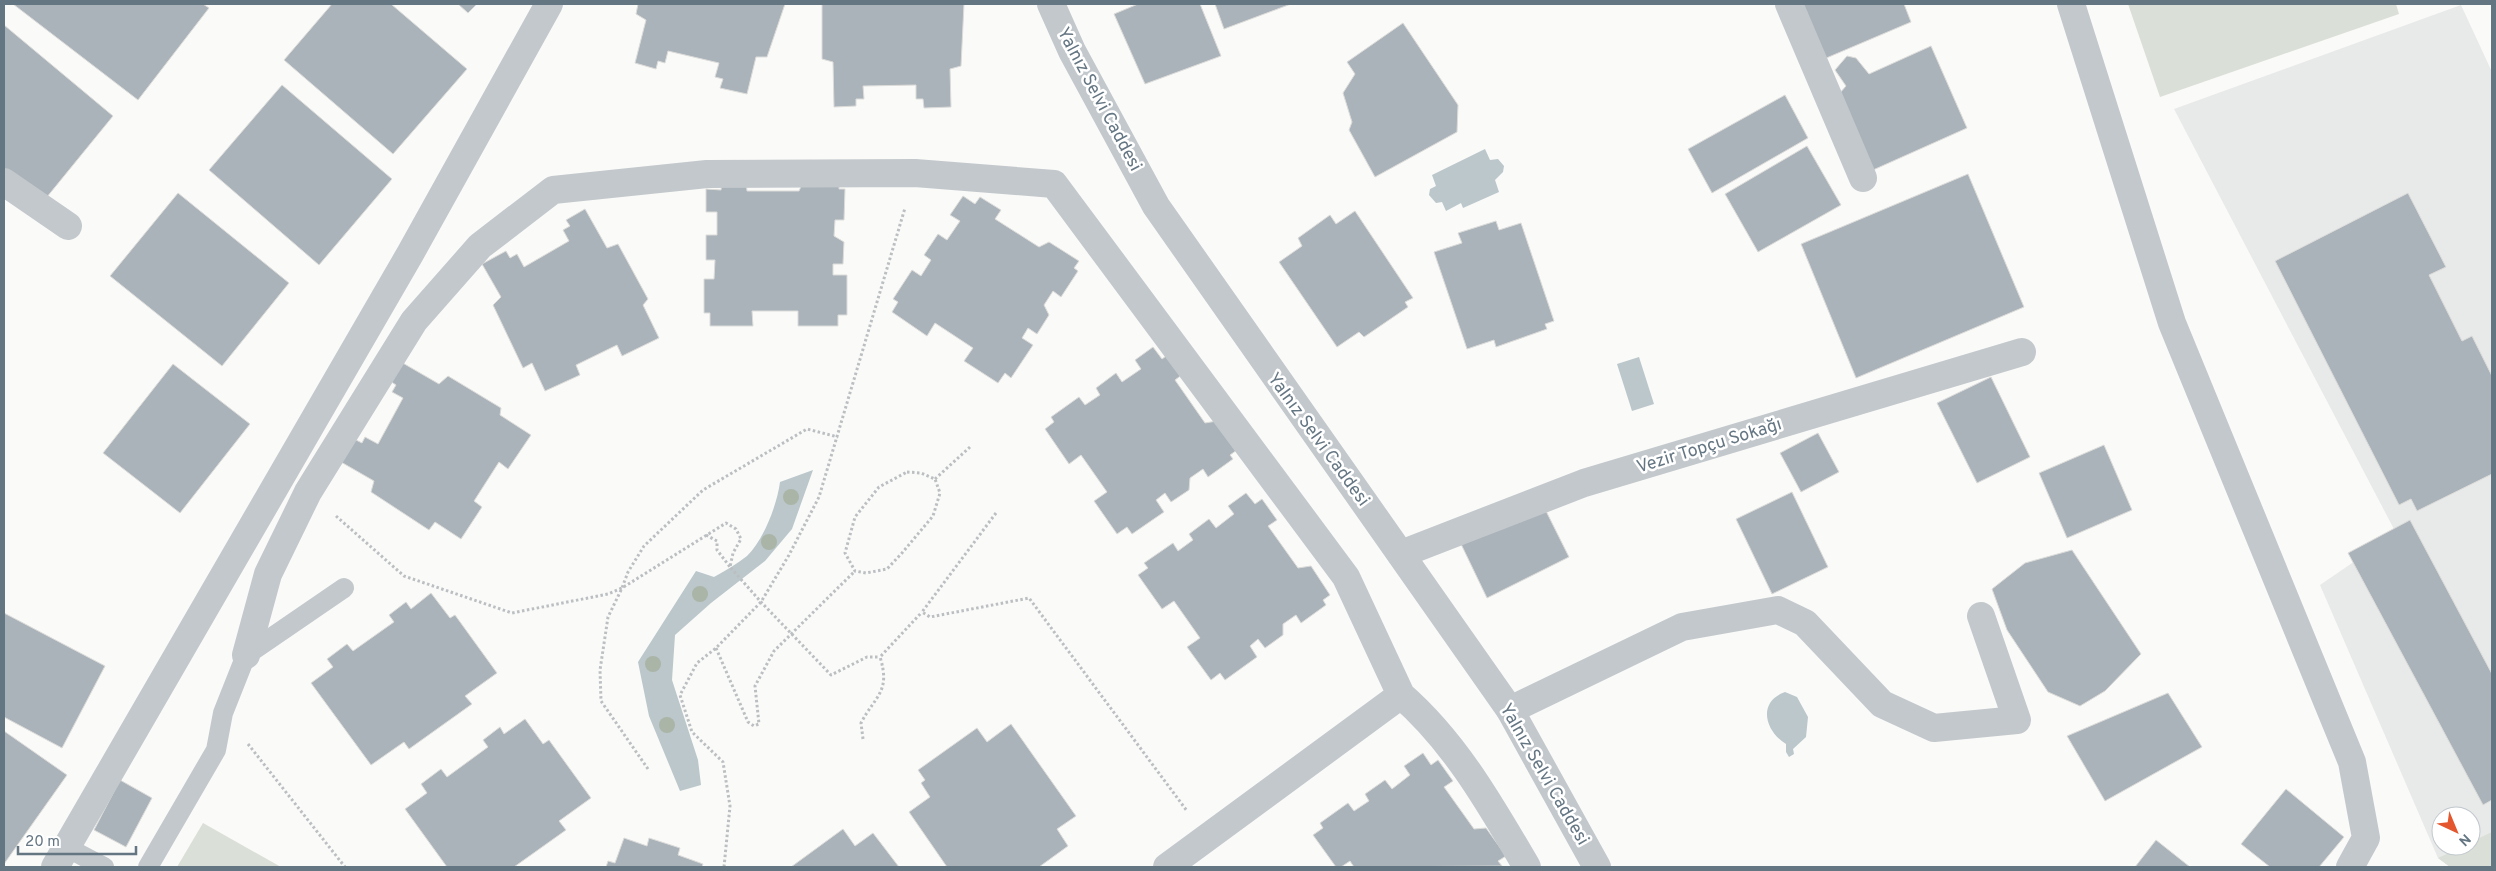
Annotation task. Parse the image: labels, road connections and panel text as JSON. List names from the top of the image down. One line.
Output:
{"streets":{"street":["Yalnız Selvi Caddesi","Vezir Topçu Sokağı"]},"crossings":[["Yalnız Selvi Caddesi","Vezir Topçu Sokağı"]],"scale_bar":"20 m","north":"bottom right"}
